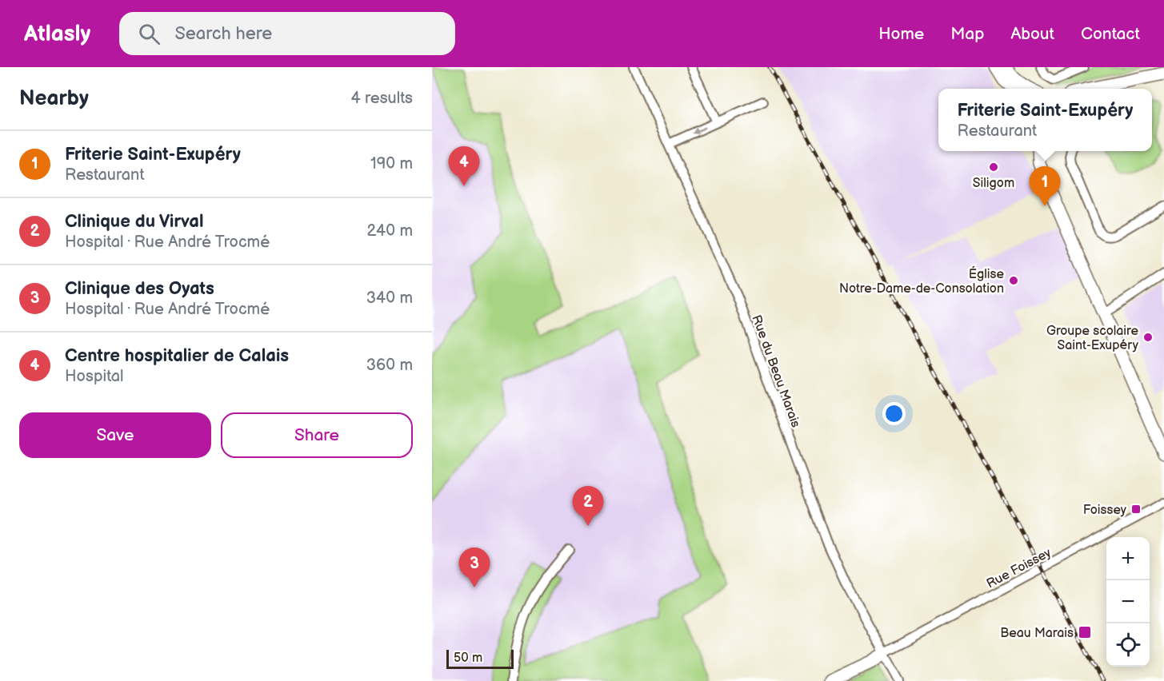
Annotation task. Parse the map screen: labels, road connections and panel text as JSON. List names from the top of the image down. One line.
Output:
{"streets":{"street":["Rue du Beau Marais","Rue Foissey"]},"crossings":[["Rue du Beau Marais","Rue Foissey"]],"places":{"other":["Siligom","Église Notre-Dame-de-Consolation","Groupe scolaire Saint-Exupéry"],"transit":["Foissey","Beau Marais"]},"scale_bar":"50 m","page":{"header":"Atlasly","search":"Search here","nav":["Home","Map","About","Contact"],"heading":["Nearby","4 results"],"popup":["Friterie Saint-Exupéry","Restaurant"],"list":[{"mark":"1","name":"Friterie Saint-Exupéry","note":"Restaurant","value":"190 m"},{"mark":"2","name":"Clinique du Virval","note":"Hospital · Rue André Trocmé","value":"240 m"},{"mark":"3","name":"Clinique des Oyats","note":"Hospital · Rue André Trocmé","value":"340 m"},{"mark":"4","name":"Centre hospitalier de Calais","note":"Hospital","value":"360 m"}],"pins":["4","1","2","3"],"buttons":["Save","Share"],"map_buttons":["+","−"],"scale":"50 m"}}
